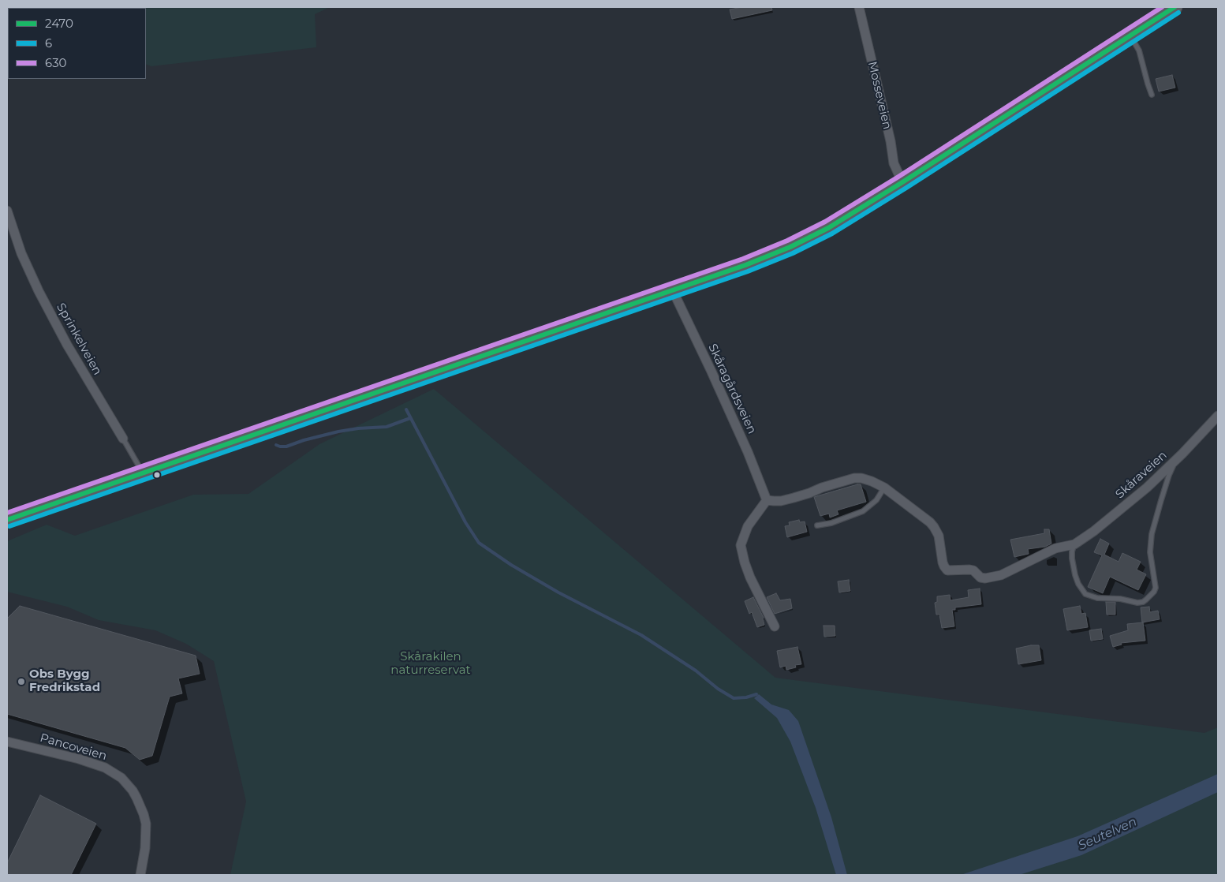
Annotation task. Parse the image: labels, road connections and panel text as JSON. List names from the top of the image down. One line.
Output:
{"streets":{"street":["Mosseveien","Sprinkelveien","Skåragårdsveien","Skåraveien","Pancoveien"]},"water":["Seutelven"],"parks":["Skårakilen naturreservat"],"places":["Obs Bygg Fredrikstad"],"lines":["transit line 2470","transit line 630","transit line 6"],"legend":["2470","6","630"]}
